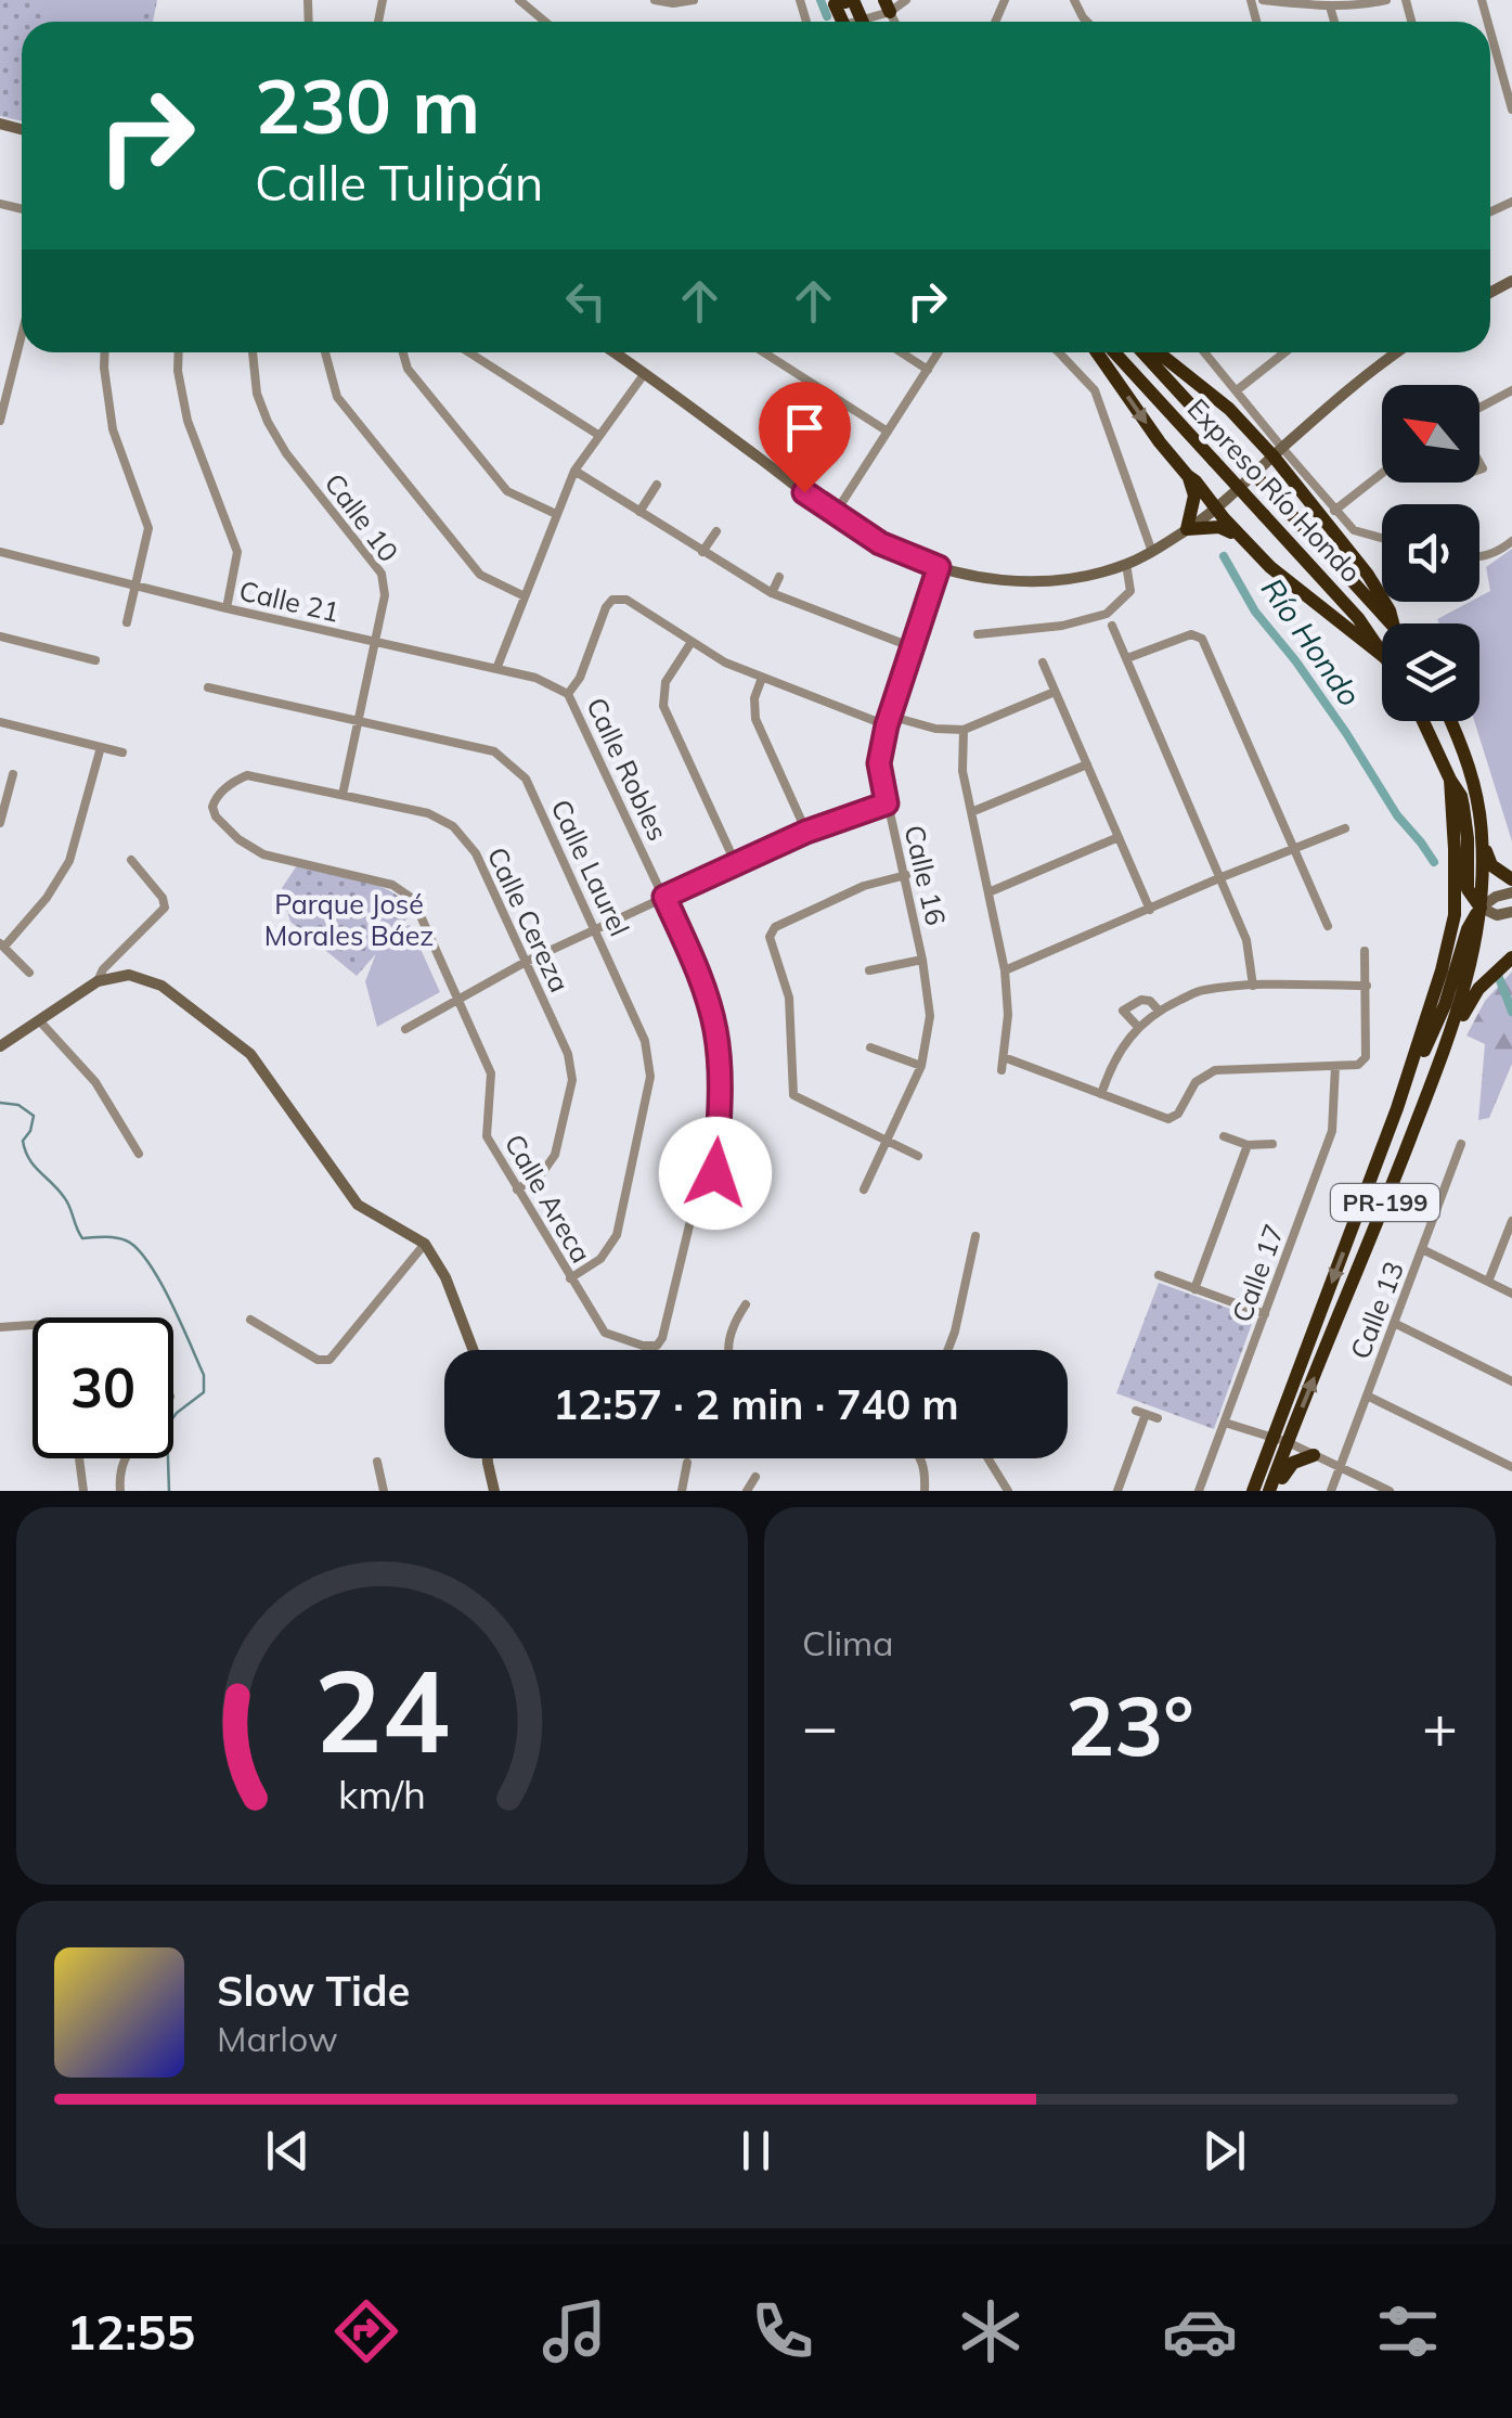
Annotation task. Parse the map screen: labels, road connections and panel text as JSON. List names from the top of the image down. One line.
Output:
{"streets":{"highway":["Expreso Río Hondo","PR-199"],"street":["Calle 10","Calle 21","Calle Robles","Calle Laurel","Calle 16","Calle Cereza","Calle Areca","Calle 17","Calle 13"]},"crossings":[["Calle 10","Calle 21"],["Calle 10","Calle Laurel"],["Calle 10","Calle Cereza"],["Calle 21","Calle Robles"],["Calle Laurel","Calle Areca"],["Calle Cereza","Calle Areca"]],"water":["Río Hondo"],"parks":["Parque José Morales Báez"],"north":"top left","page":{"turn":["230 m","Calle Tulipán"],"limit":"30","trip":"12:57 · 2 min · 740 m","tile":"Clima","heat":["−","23°","+"],"song":["Slow Tide","Marlow"],"tabs":"12:55","gauge":["24","km/h"]}}
